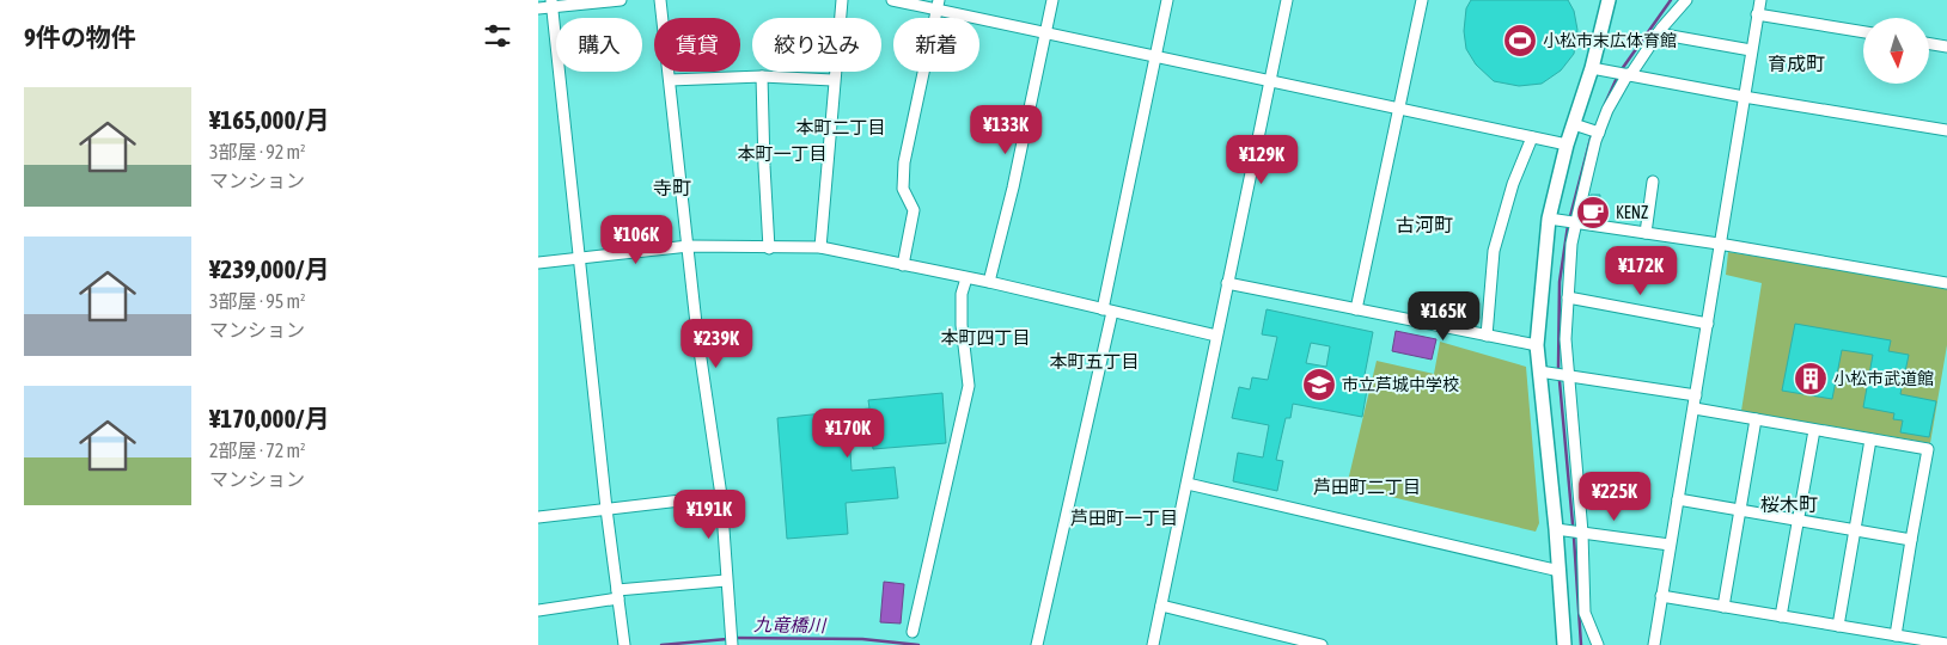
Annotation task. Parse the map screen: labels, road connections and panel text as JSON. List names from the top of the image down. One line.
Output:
{"districts":["育成町","本町二丁目","本町一丁目","寺町","古河町","本町四丁目","本町五丁目","芦田町二丁目","桜木町","芦田町一丁目"],"water":["九竜橋川"],"places":{"sports":["小松市末広体育館"],"cafe":["KENZ"],"building":["小松市武道館"],"school or university":["市立芦城中学校"]},"north":"bottom","page":{"heading":"9件の物件","chip":["購入","賃貸","絞り込み","新着"],"list":[{"name":"¥165,000/月","note":"3部屋 · 92 m² · マンション"},{"name":"¥239,000/月","note":"3部屋 · 95 m² · マンション"},{"name":"¥170,000/月","note":"2部屋 · 72 m² · マンション"}],"price":["¥133K","¥129K","¥106K","¥172K","¥165K","¥239K","¥170K","¥225K","¥191K"]}}
